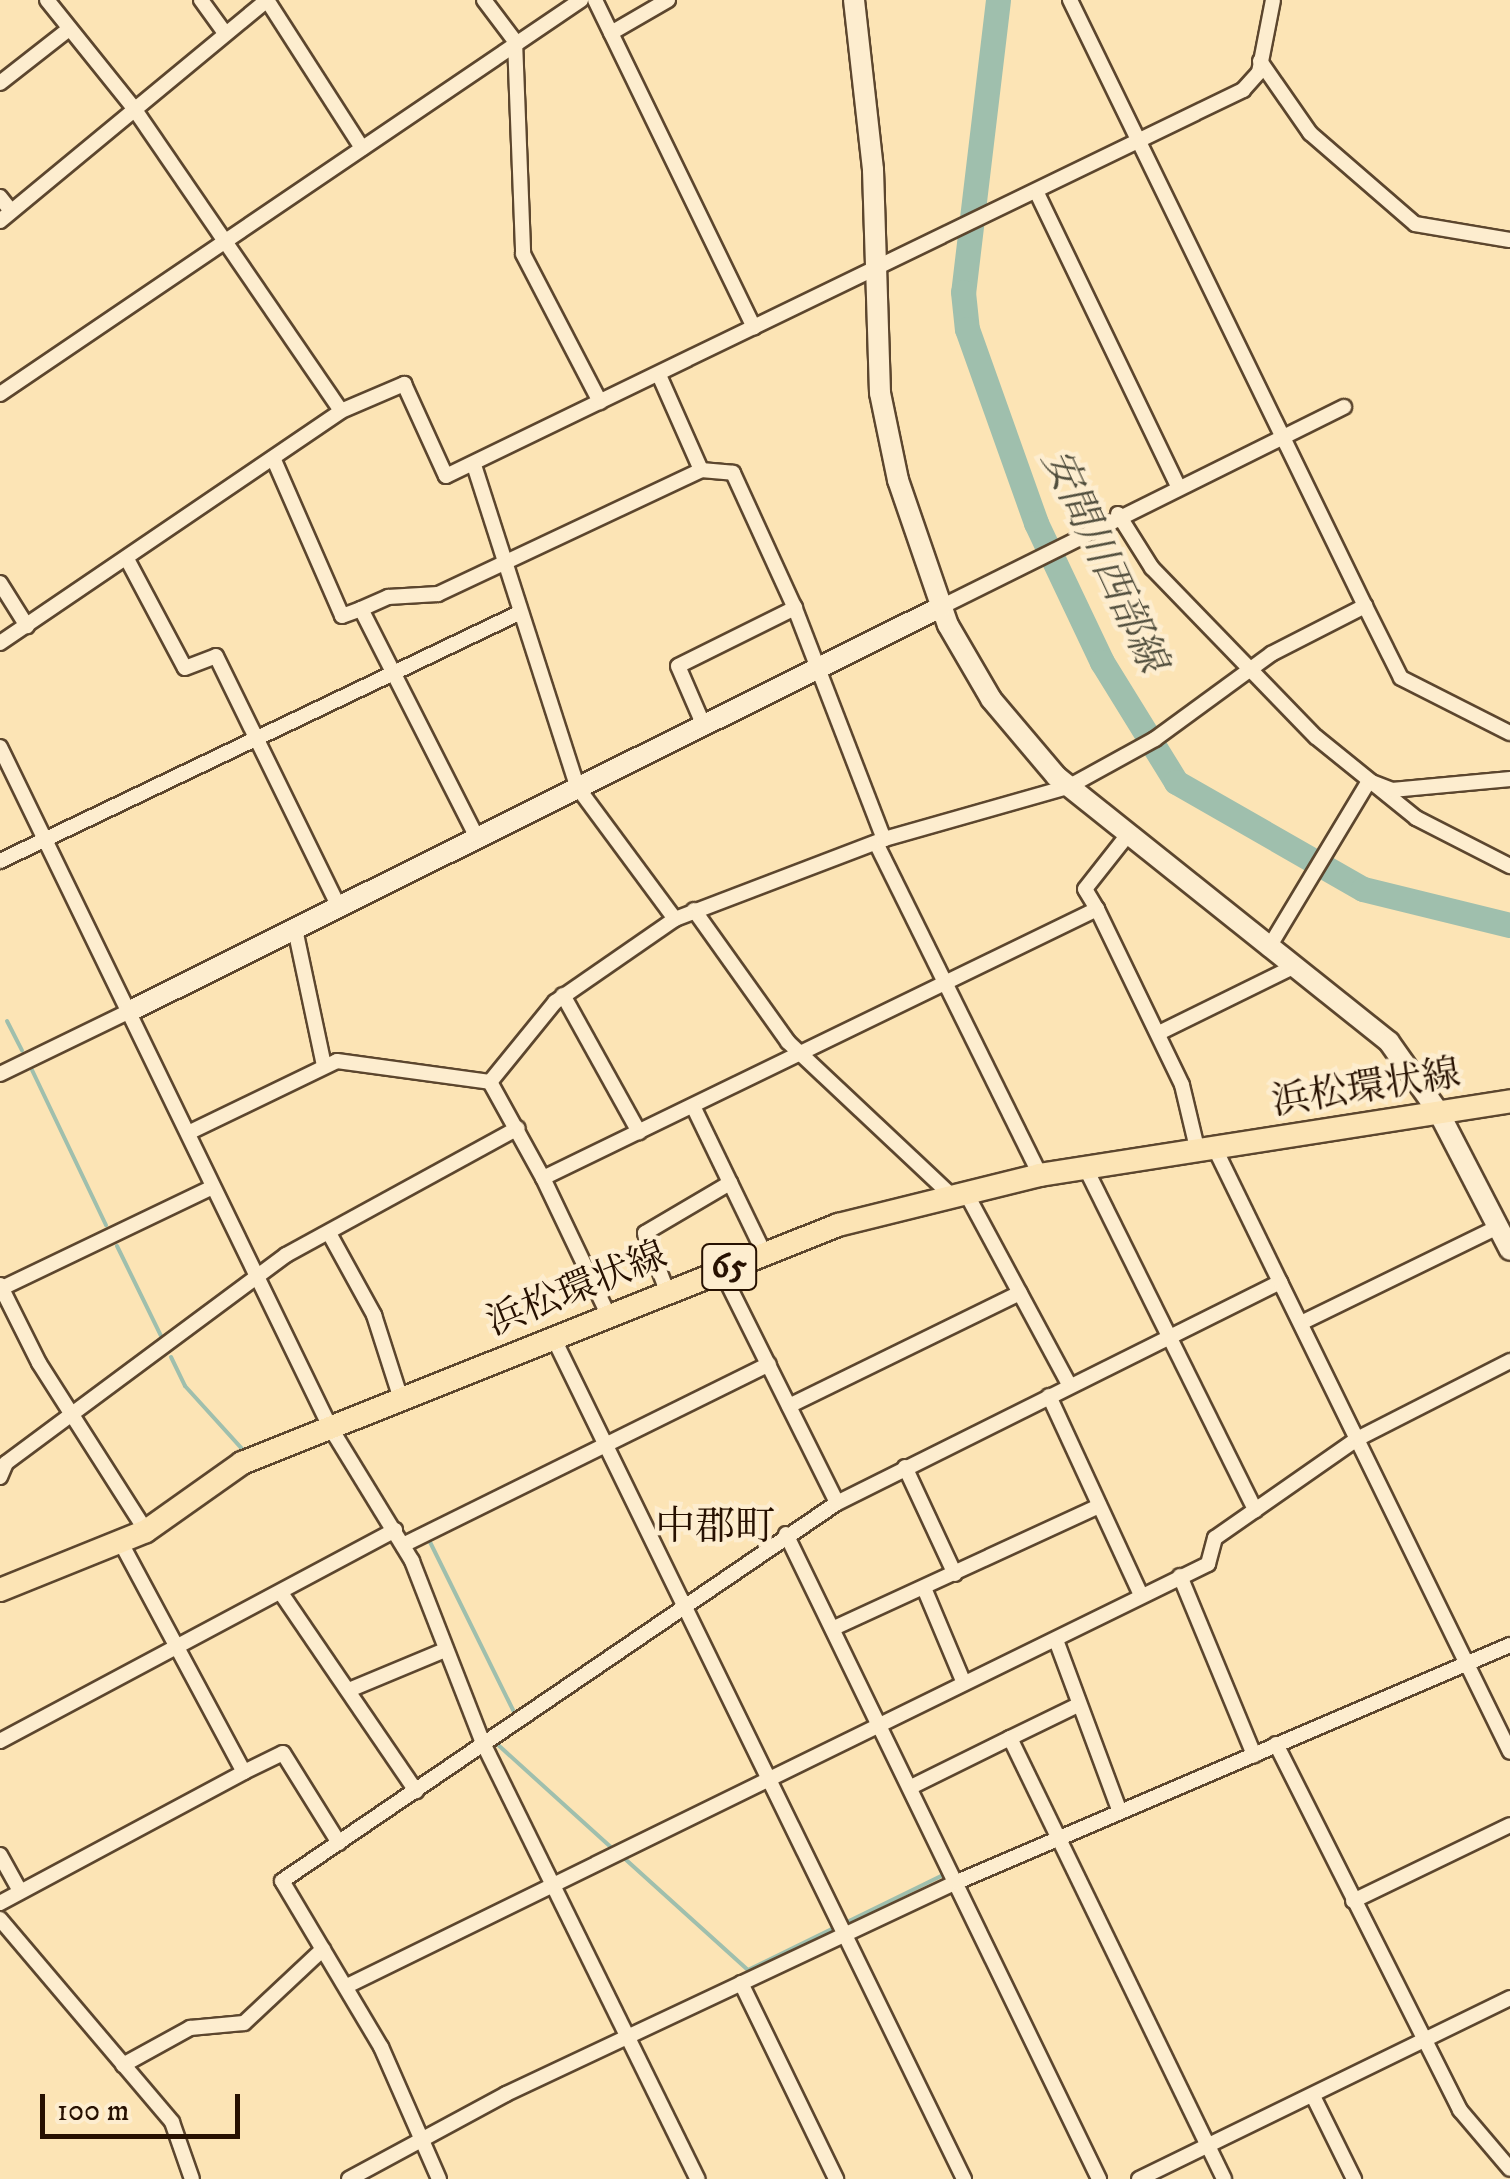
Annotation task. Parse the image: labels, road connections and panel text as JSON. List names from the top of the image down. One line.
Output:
{"streets":{"main road":["浜松環状線","65"]},"districts":["中郡町"],"water":["安間川西部線"],"scale_bar":"100 m"}
